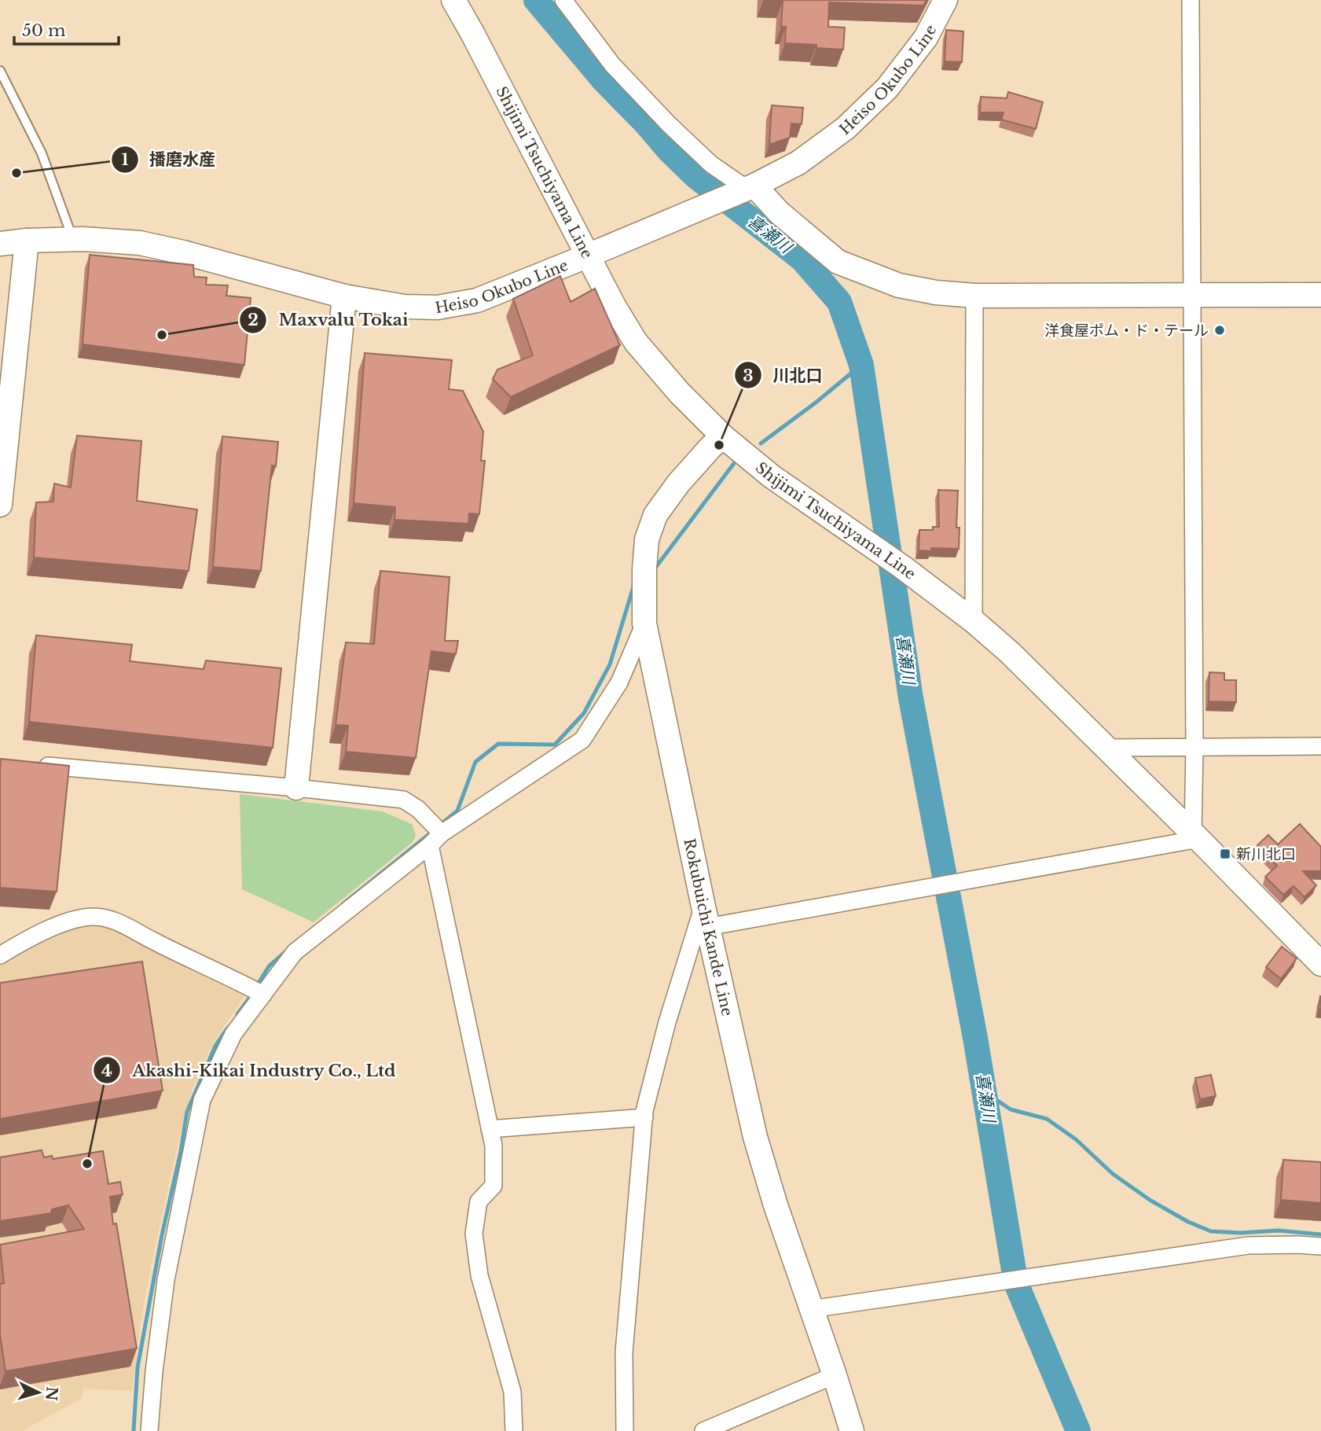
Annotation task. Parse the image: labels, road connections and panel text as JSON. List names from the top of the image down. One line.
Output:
{"streets":{"main road":["Heiso Okubo Line","Shijimi Tsuchiyama Line","Rokubuichi Kande Line"]},"crossings":[["Heiso Okubo Line","Shijimi Tsuchiyama Line"],["Shijimi Tsuchiyama Line","Rokubuichi Kande Line"]],"water":["喜瀬川"],"places":{"other":["播磨水産","洋食屋ポム・ド・テール","Maxvalu Tokai","川北口","Akashi-Kikai Industry Co., Ltd"],"transit":["新川北口"]},"scale_bar":"50 m","north":"right"}
